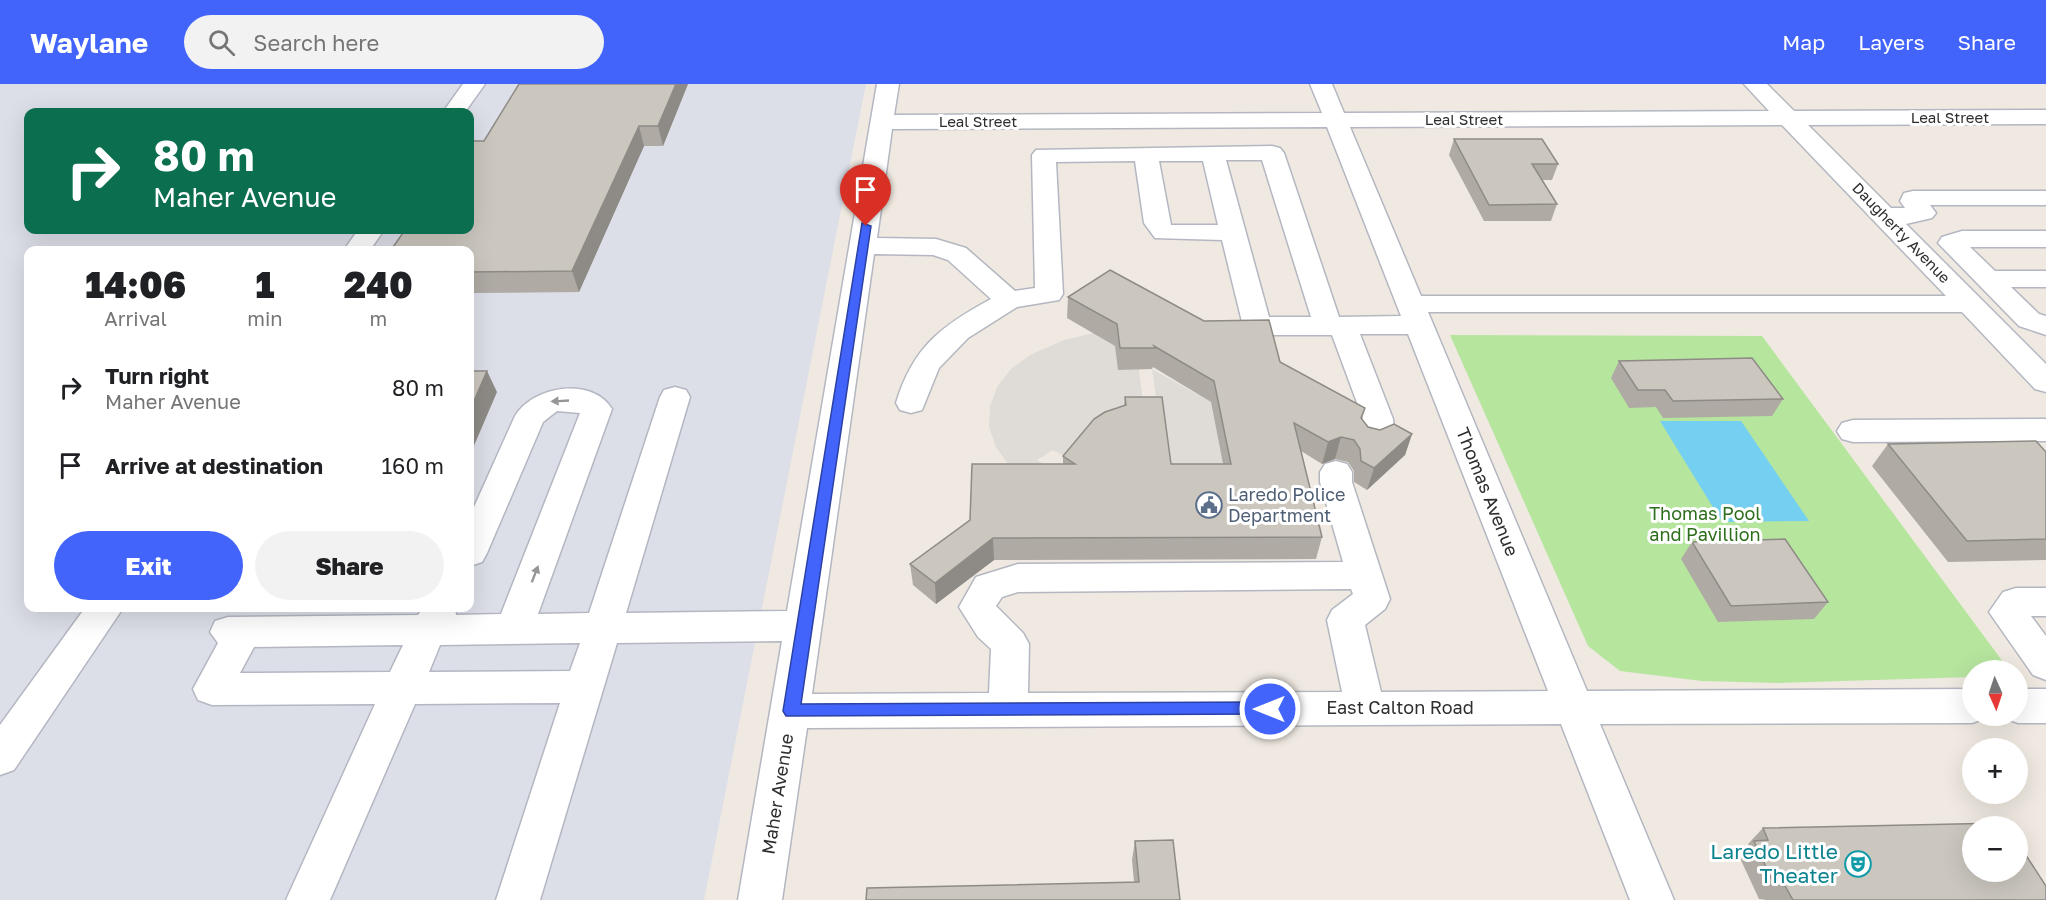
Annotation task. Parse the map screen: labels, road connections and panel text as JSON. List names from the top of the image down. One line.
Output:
{"streets":{"street":["Leal Street","Daugherty Avenue","Thomas Avenue","East Calton Road","Maher Avenue"]},"crossings":[["Leal Street","Daugherty Avenue"],["Leal Street","Thomas Avenue"],["Leal Street","Maher Avenue"],["Thomas Avenue","East Calton Road"],["East Calton Road","Maher Avenue"]],"parks":["Thomas Pool and Pavillion"],"places":{"public building":["Laredo Police Department"],"theatre":["Laredo Little Theater"]},"north":"bottom","page":{"header":"Waylane","search":"Search here","nav":["Map","Layers","Share"],"turn":["80 m","Maher Avenue"],"eta":["14:06","Arrival","1","min","240","m"],"list":[{"name":"Turn right","note":"Maher Avenue","value":"80 m"},{"name":"Arrive at destination","value":"160 m"}],"buttons":["Exit","Share"],"map_buttons":["+","−"]}}
